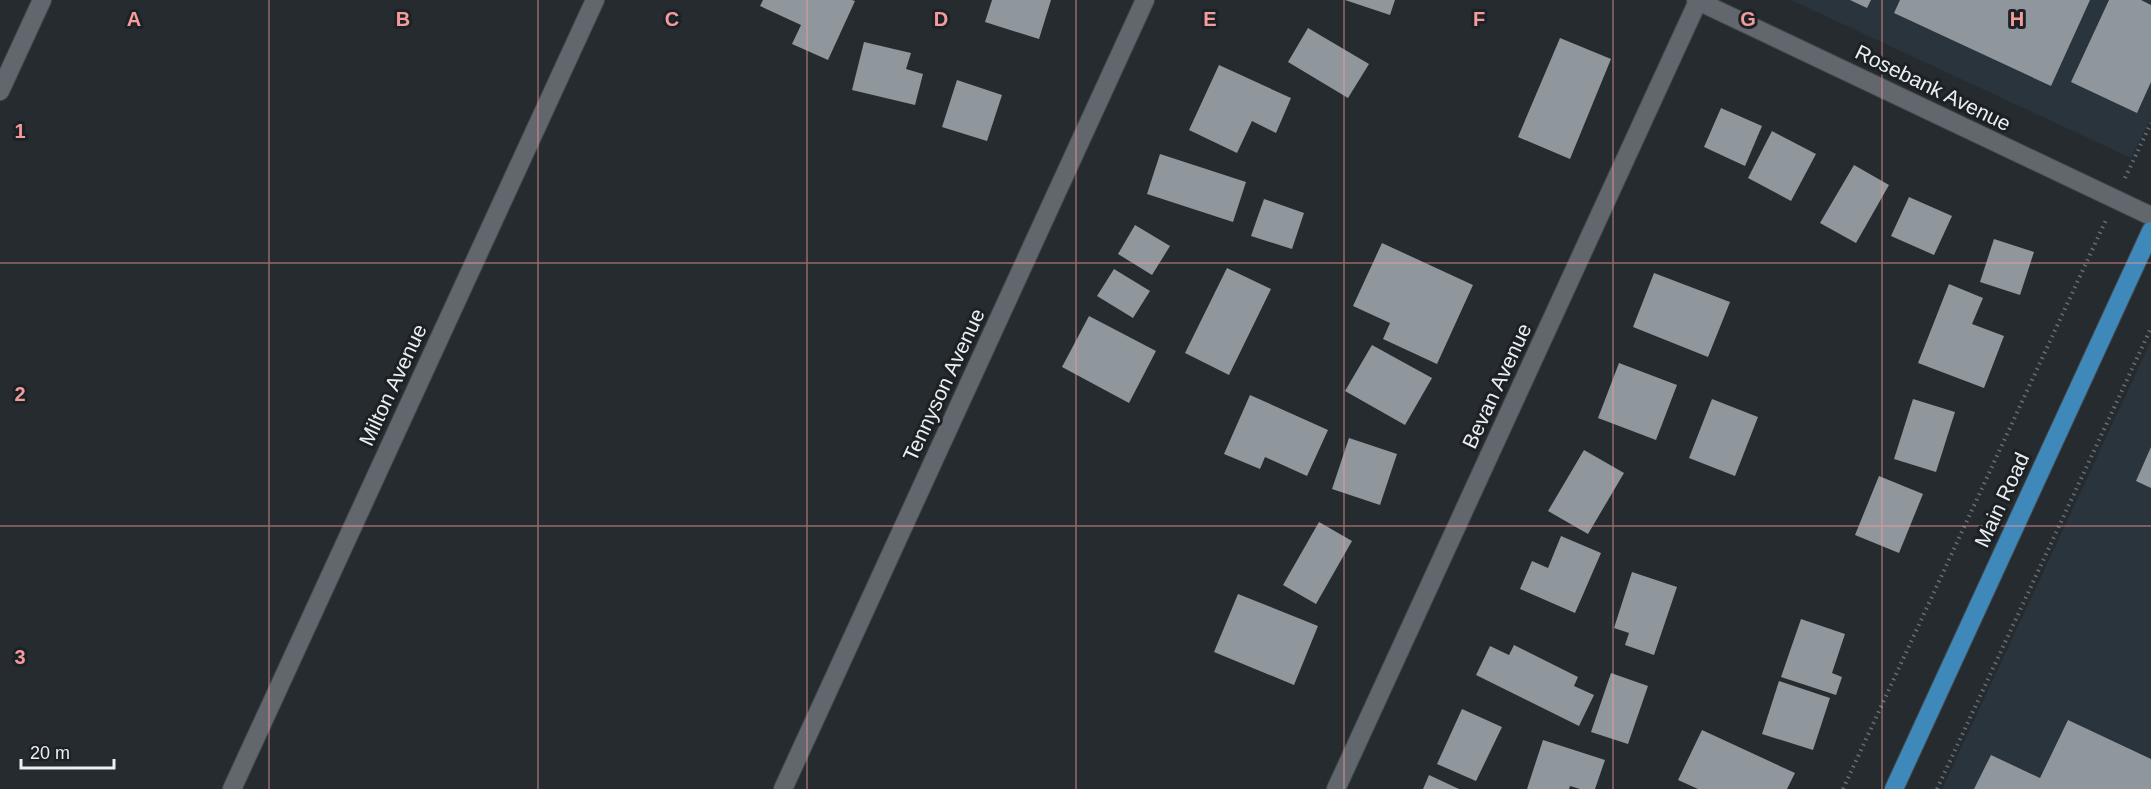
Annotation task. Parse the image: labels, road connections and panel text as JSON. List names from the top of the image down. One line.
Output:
{"streets":{"main road":["Main Road"],"street":["Rosebank Avenue","Milton Avenue","Tennyson Avenue","Bevan Avenue"]},"crossings":[["Rosebank Avenue","Bevan Avenue"]],"scale_bar":"20 m","grid":{"columns":["A","B","C","D","E","F","G","H"],"rows":["1","2","3"]}}
